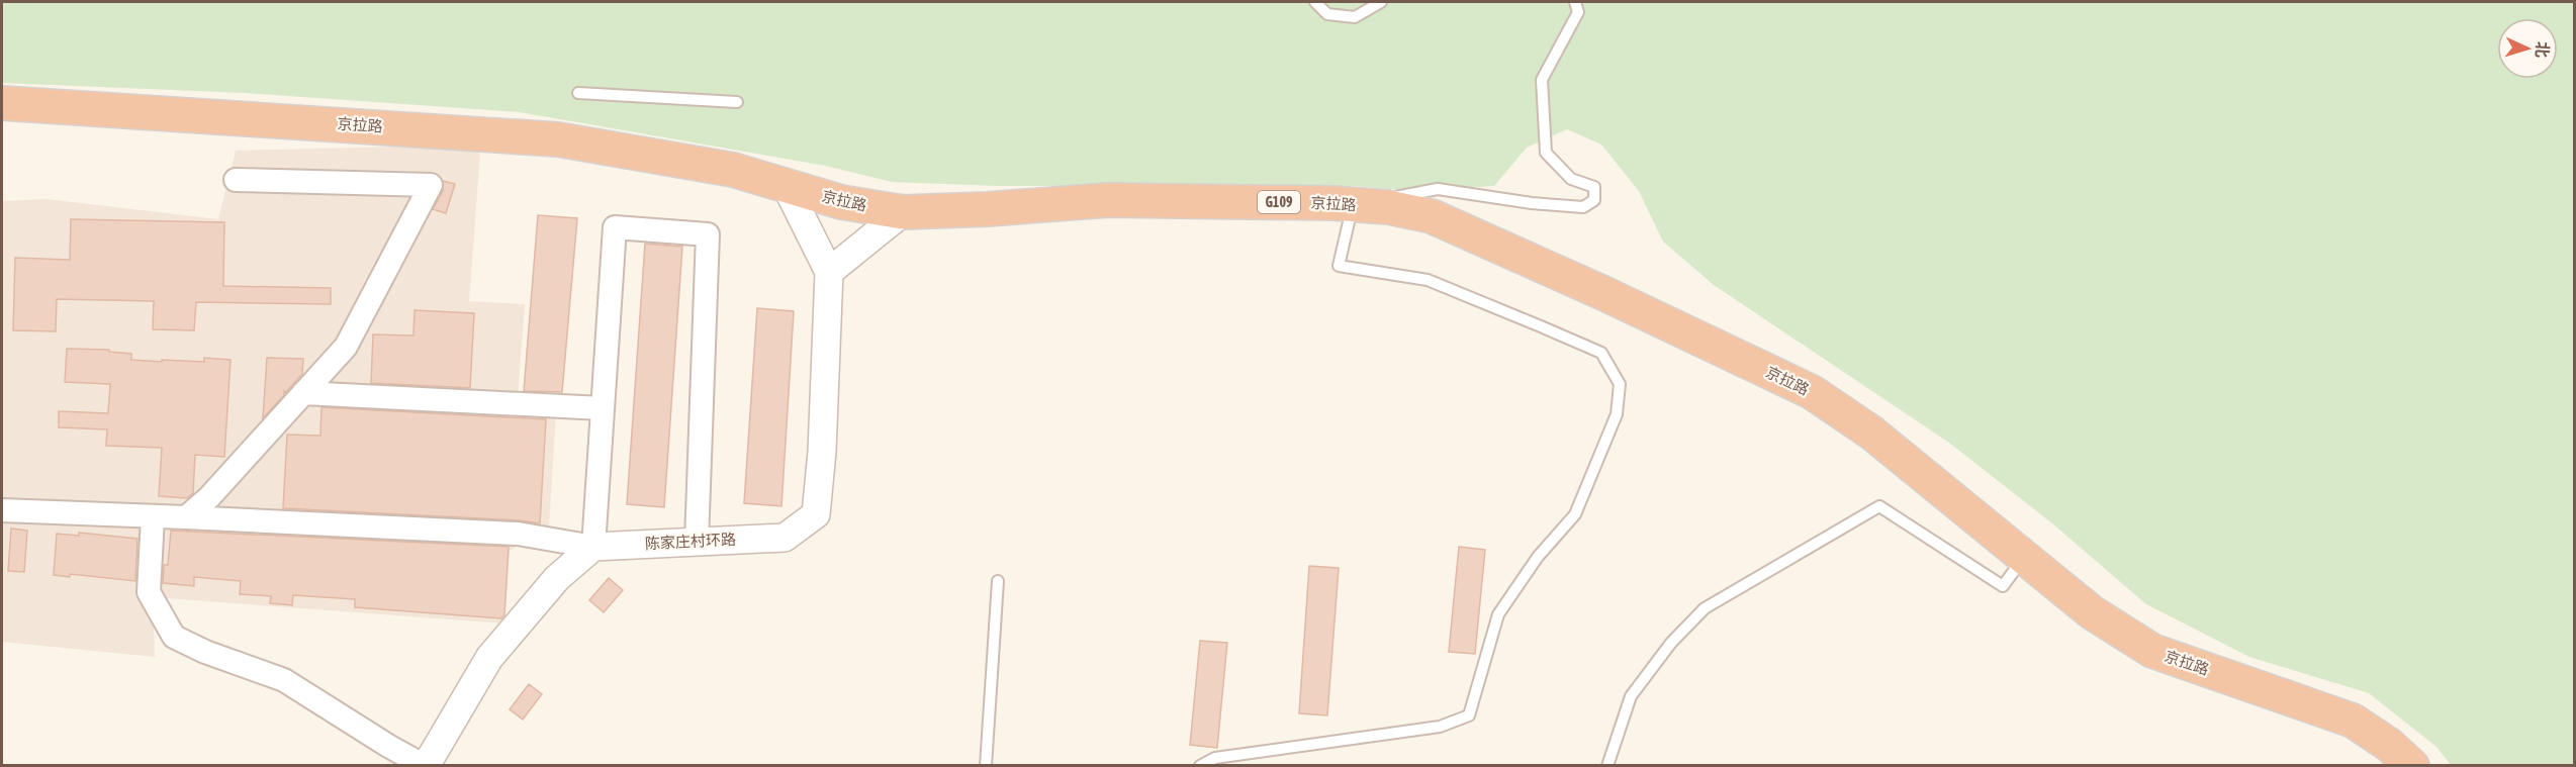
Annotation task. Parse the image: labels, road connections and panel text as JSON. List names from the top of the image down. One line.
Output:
{"streets":{"highway":["京拉路","G109"],"street":["陈家庄村环路"]},"north":"right"}
